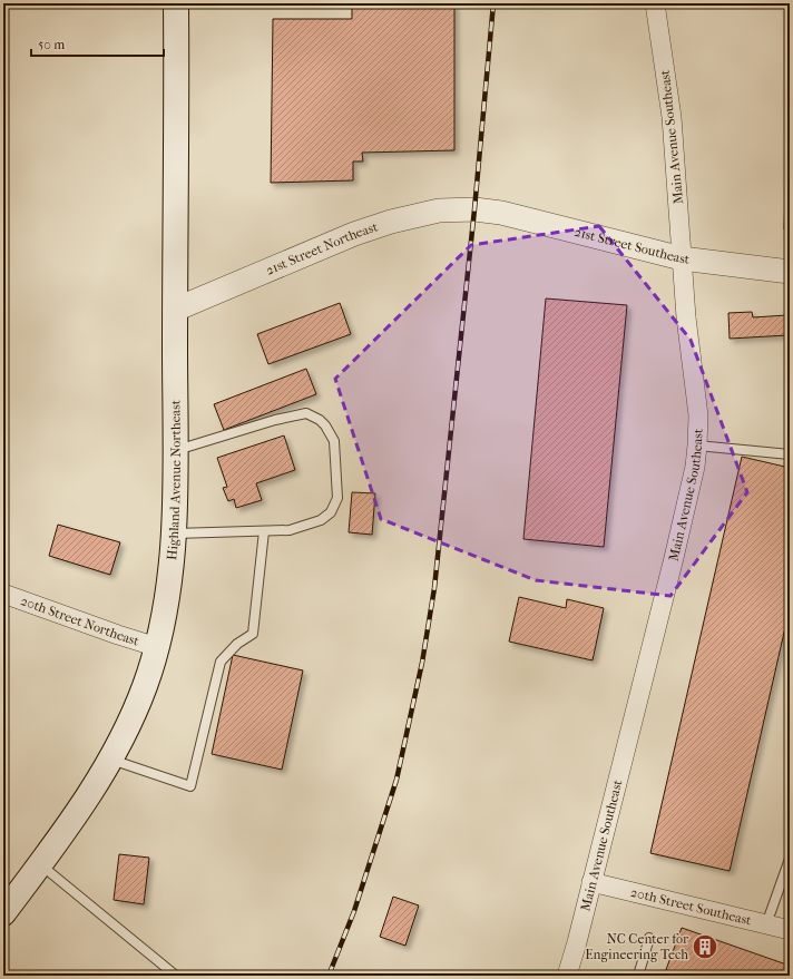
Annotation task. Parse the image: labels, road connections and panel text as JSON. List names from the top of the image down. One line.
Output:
{"streets":{"main road":["Highland Avenue Northeast"],"street":["Main Avenue Southeast","21st Street Southeast","21st Street Northeast","20th Street Northeast","20th Street Southeast"]},"crossings":[["Main Avenue Southeast","21st Street Southeast"],["Main Avenue Southeast","20th Street Southeast"],["21st Street Southeast","21st Street Northeast"],["21st Street Northeast","Highland Avenue Northeast"],["Highland Avenue Northeast","20th Street Northeast"]],"places":{"building":["NC Center for Engineering Tech"]},"scale_bar":"50 m"}
